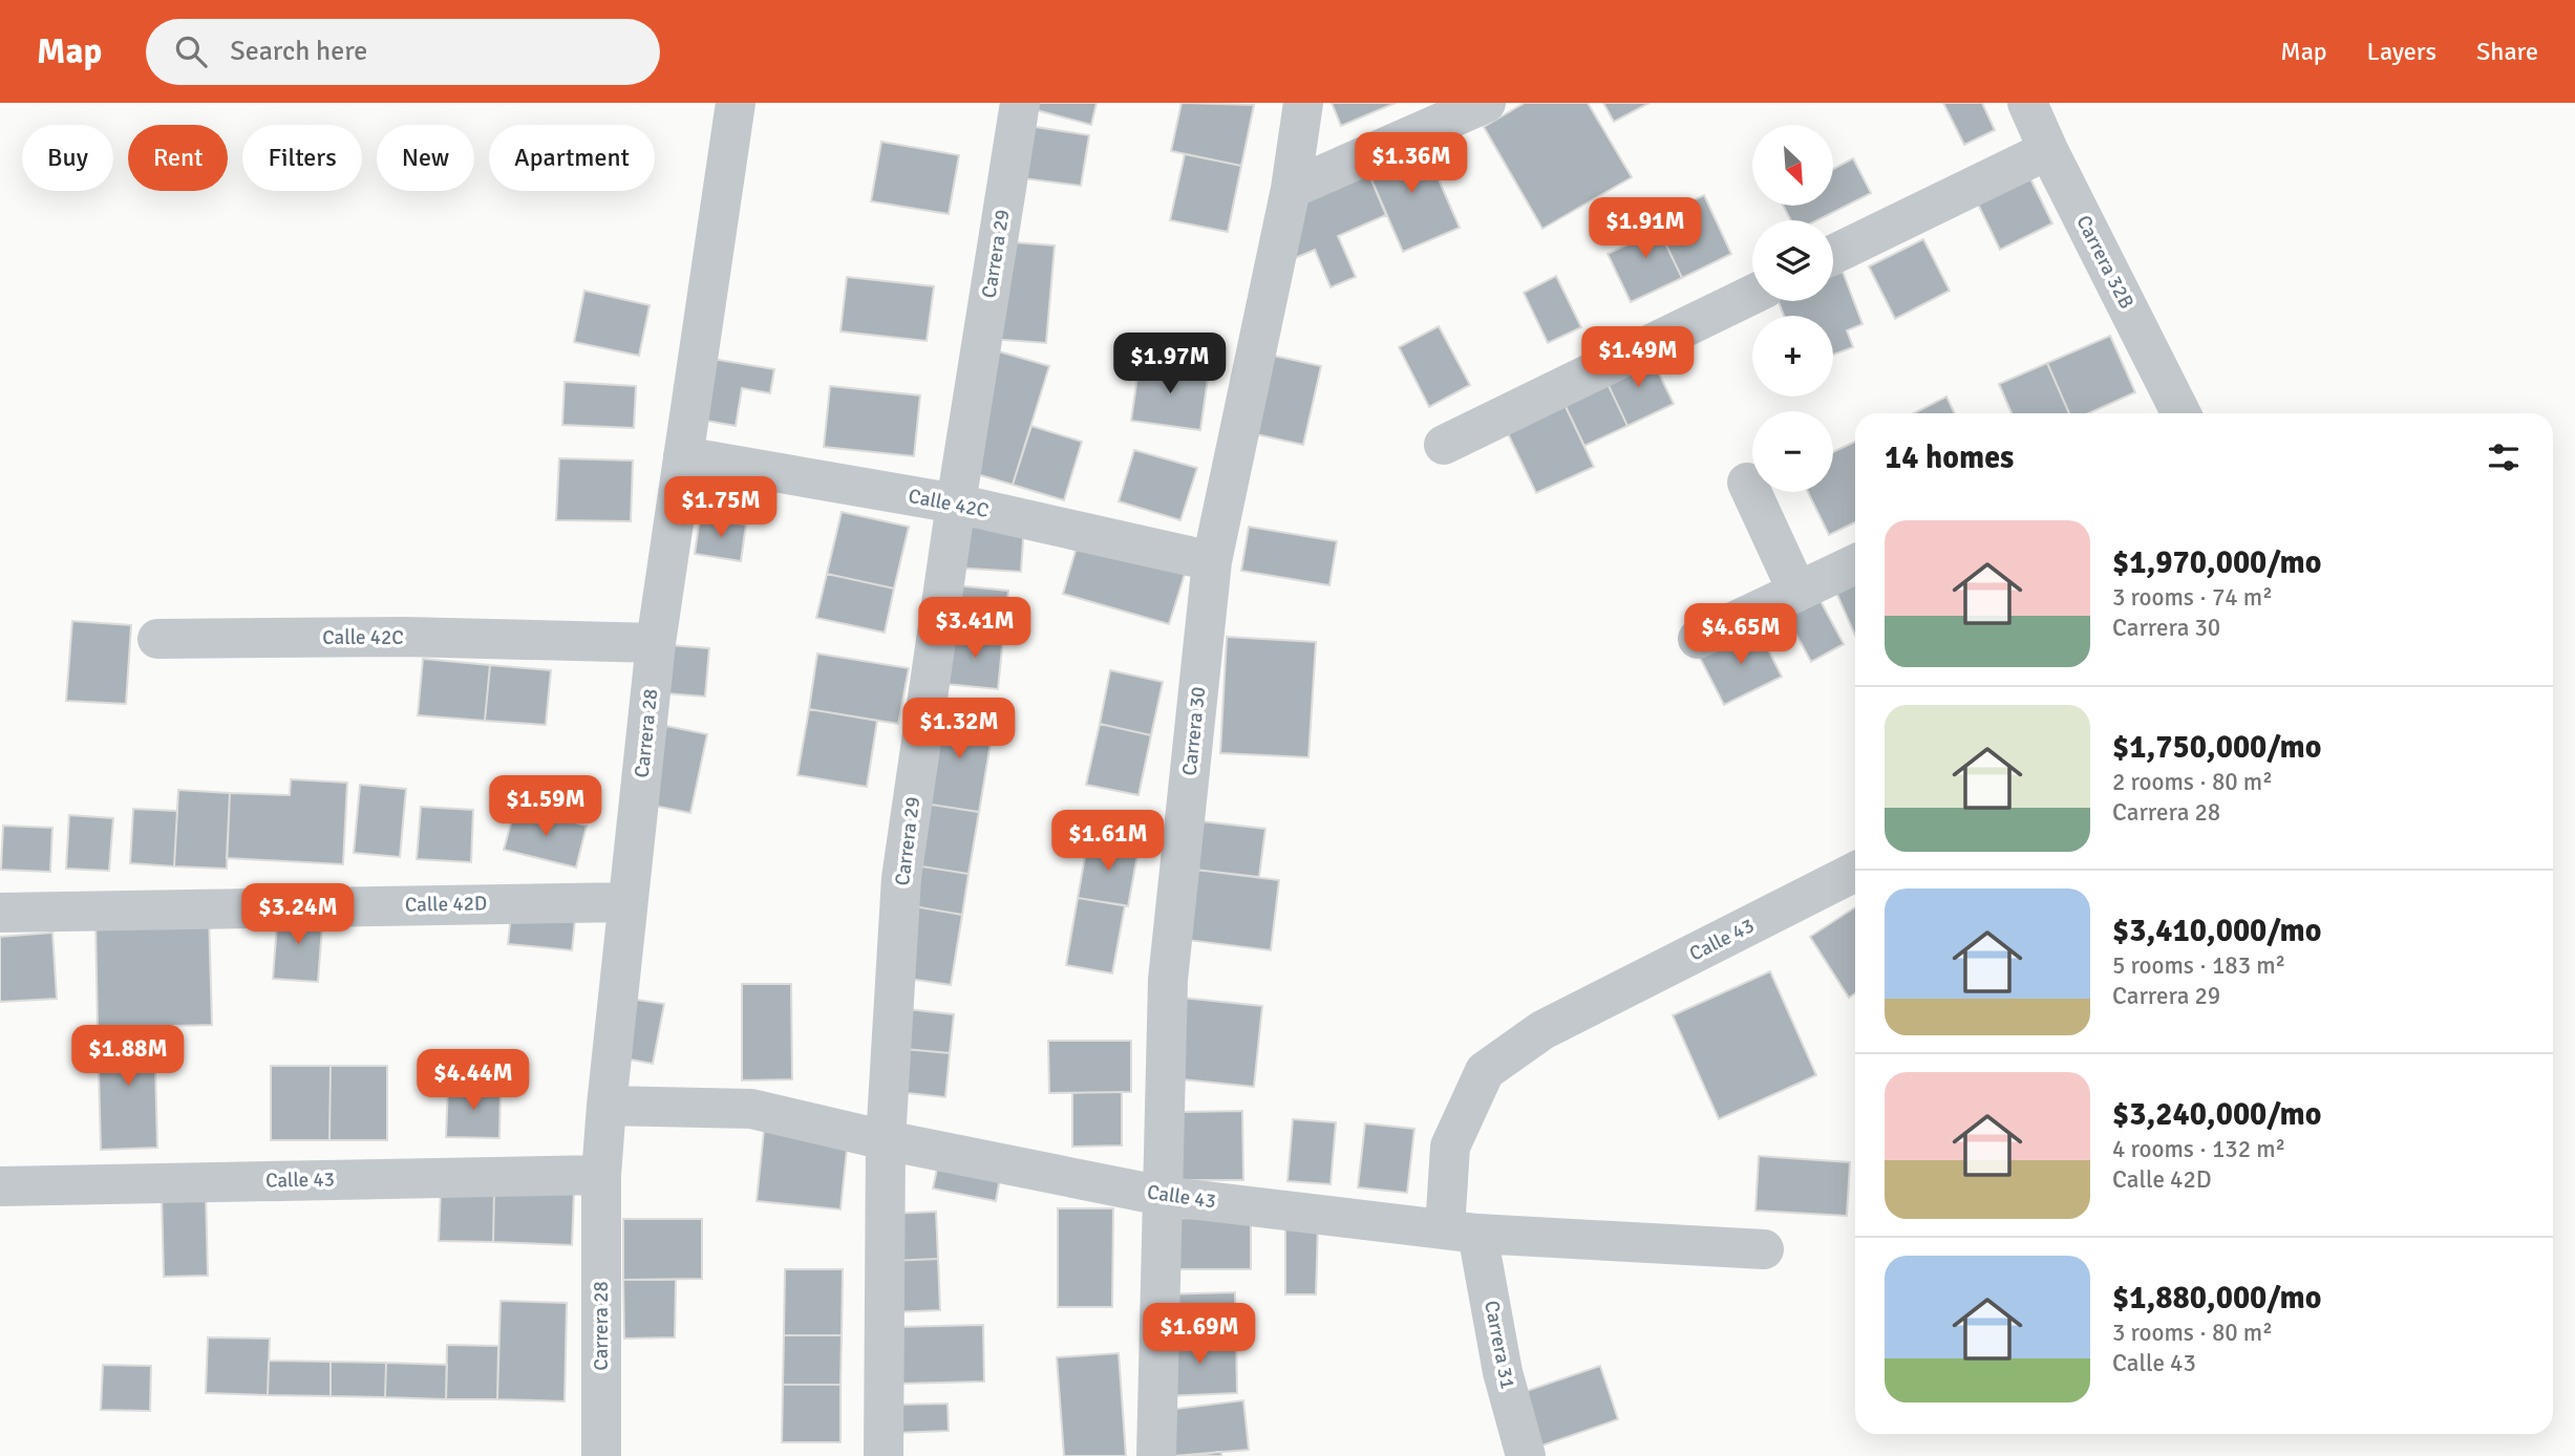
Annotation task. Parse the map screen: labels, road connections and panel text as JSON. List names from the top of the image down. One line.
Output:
{"streets":{"street":["Carrera 29","Carrera 32B","Calle 42C","Carrera 30","Carrera 28","Calle 42D","Calle 43","Carrera 31"]},"crossings":[["Carrera 29","Calle 42C"],["Carrera 29","Calle 43"],["Calle 42C","Carrera 30"],["Calle 42C","Carrera 28"],["Carrera 30","Calle 43"],["Carrera 28","Calle 42D"],["Carrera 28","Calle 43"],["Calle 43","Carrera 31"]],"north":"bottom right","page":{"header":"Map","search":"Search here","nav":["Map","Layers","Share"],"map_buttons":["+","−"],"chip":["Buy","Rent","Filters","New","Apartment"],"price":["$1.36M","$1.91M","$1.49M","$1.97M","$1.75M","$3.41M","$4.65M","$1.32M","$1.59M","$1.61M","$3.24M","$1.88M","$4.44M","$1.69M"],"heading":"14 homes","list":[{"name":"$1,970,000/mo","note":"3 rooms · 74 m² · Carrera 30"},{"name":"$1,750,000/mo","note":"2 rooms · 80 m² · Carrera 28"},{"name":"$3,410,000/mo","note":"5 rooms · 183 m² · Carrera 29"},{"name":"$3,240,000/mo","note":"4 rooms · 132 m² · Calle 42D"},{"name":"$1,880,000/mo","note":"3 rooms · 80 m² · Calle 43"}]}}
